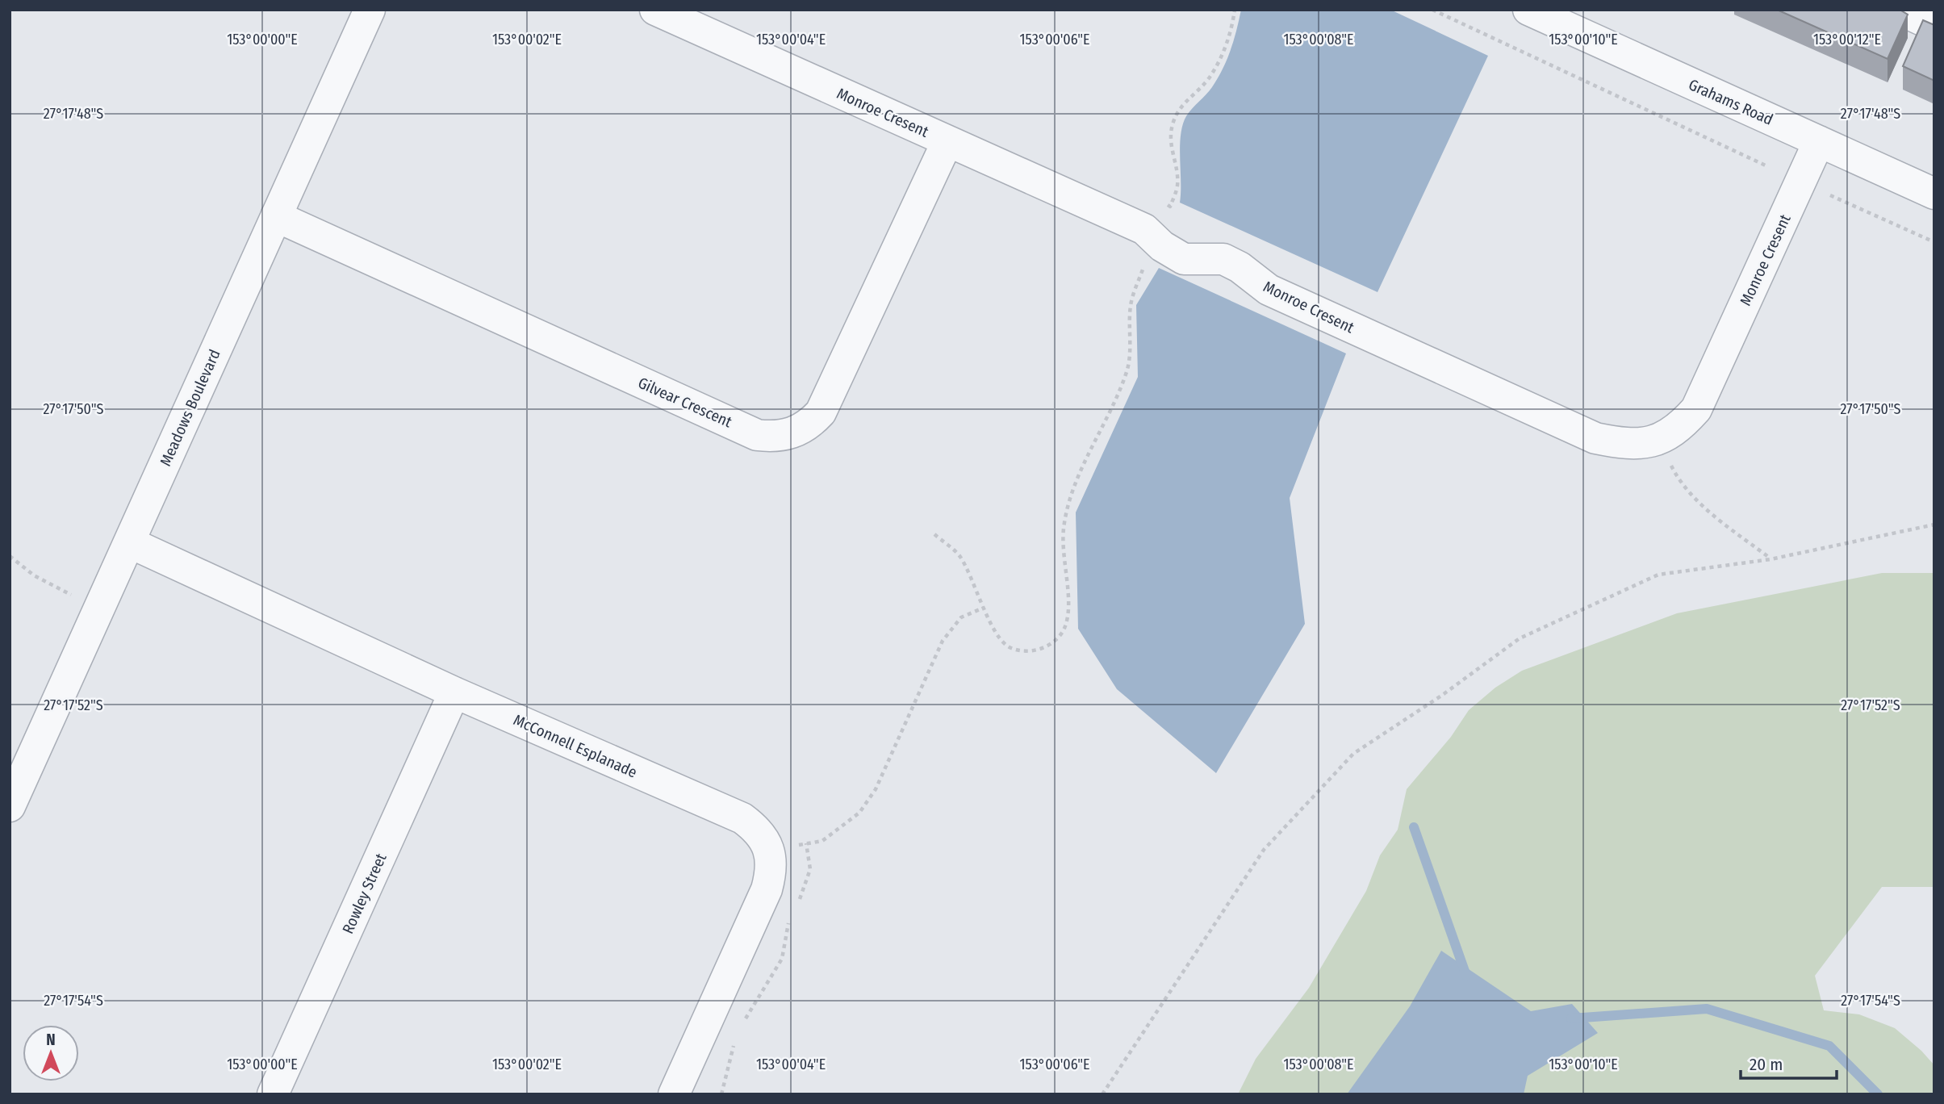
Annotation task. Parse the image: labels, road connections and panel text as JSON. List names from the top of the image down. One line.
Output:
{"streets":{"street":["Grahams Road","Monroe Cresent","Gilvear Crescent","Meadows Boulevard","McConnell Esplanade","Rowley Street"]},"crossings":[["Grahams Road","Monroe Cresent"],["Monroe Cresent","Gilvear Crescent"],["Gilvear Crescent","Meadows Boulevard"],["Meadows Boulevard","McConnell Esplanade"],["McConnell Esplanade","Rowley Street"]],"scale_bar":"20 m","north":"top","coordinates":["153°00'00\"E","153°00'02\"E","153°00'04\"E","153°00'06\"E","153°00'08\"E","153°00'10\"E","153°00'12\"E","27°17'48\"S","27°17'50\"S","27°17'52\"S","27°17'54\"S"]}
